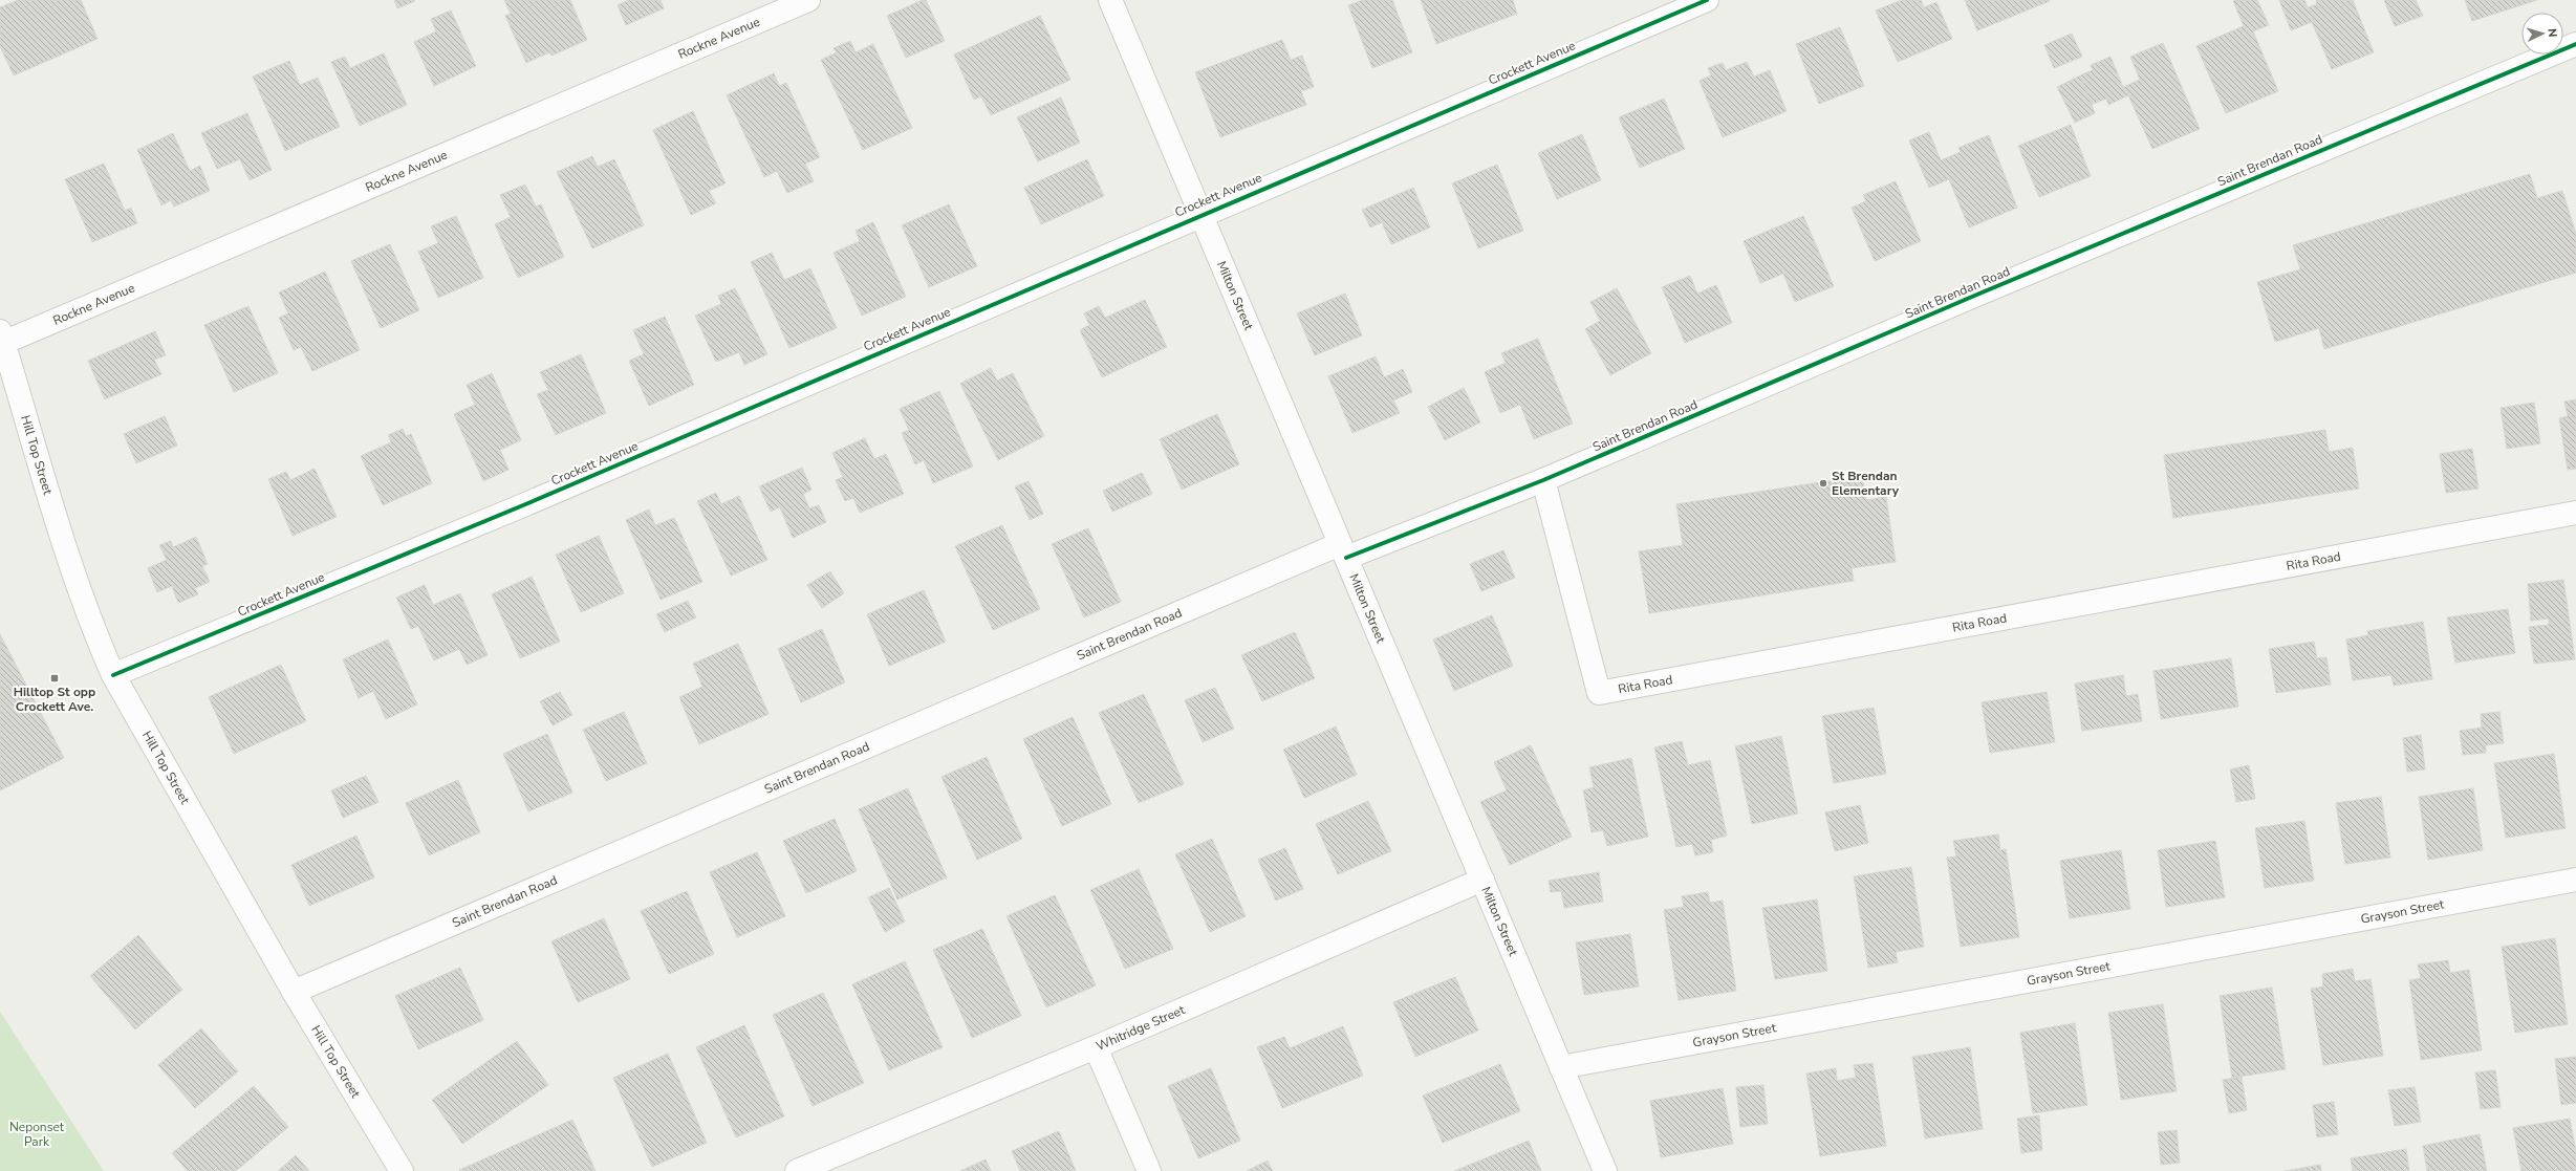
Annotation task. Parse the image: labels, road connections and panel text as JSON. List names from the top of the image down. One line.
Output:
{"streets":{"street":["Rockne Avenue","Crockett Avenue","Saint Brendan Road","Milton Street","Hill Top Street","Rita Road","Grayson Street","Whitridge Street"]},"crossings":[["Rockne Avenue","Hill Top Street"],["Crockett Avenue","Milton Street"],["Crockett Avenue","Hill Top Street"],["Saint Brendan Road","Milton Street"],["Saint Brendan Road","Hill Top Street"],["Saint Brendan Road","Rita Road"],["Milton Street","Grayson Street"],["Milton Street","Whitridge Street"]],"parks":["Neponset Park"],"places":{"other":["St Brendan Elementary"],"transit":["Hilltop St opp Crockett Ave."]},"north":"right"}
